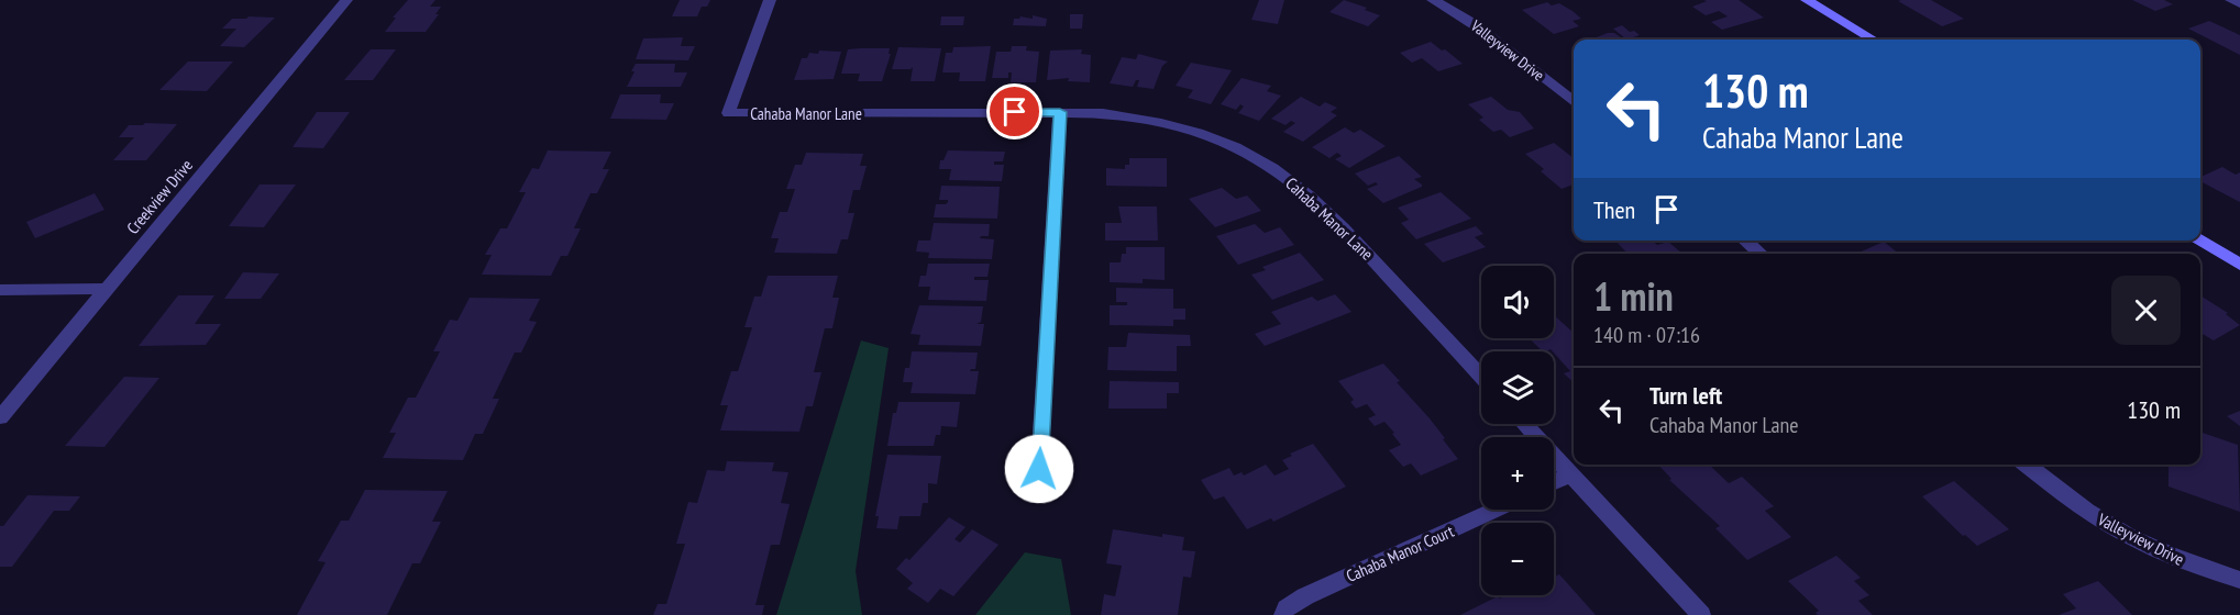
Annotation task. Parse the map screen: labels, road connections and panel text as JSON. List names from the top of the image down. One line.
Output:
{"streets":{"street":["Valleyview Drive","Cahaba Manor Lane","Creekview Drive","Cahaba Manor Court"]},"page":{"turn":["130 m","Cahaba Manor Lane"],"then":"Then","heading":["1 min","140 m · 07:16"],"map_buttons":["+","−"],"list":[{"name":"Turn left","note":"Cahaba Manor Lane","value":"130 m"}]}}
